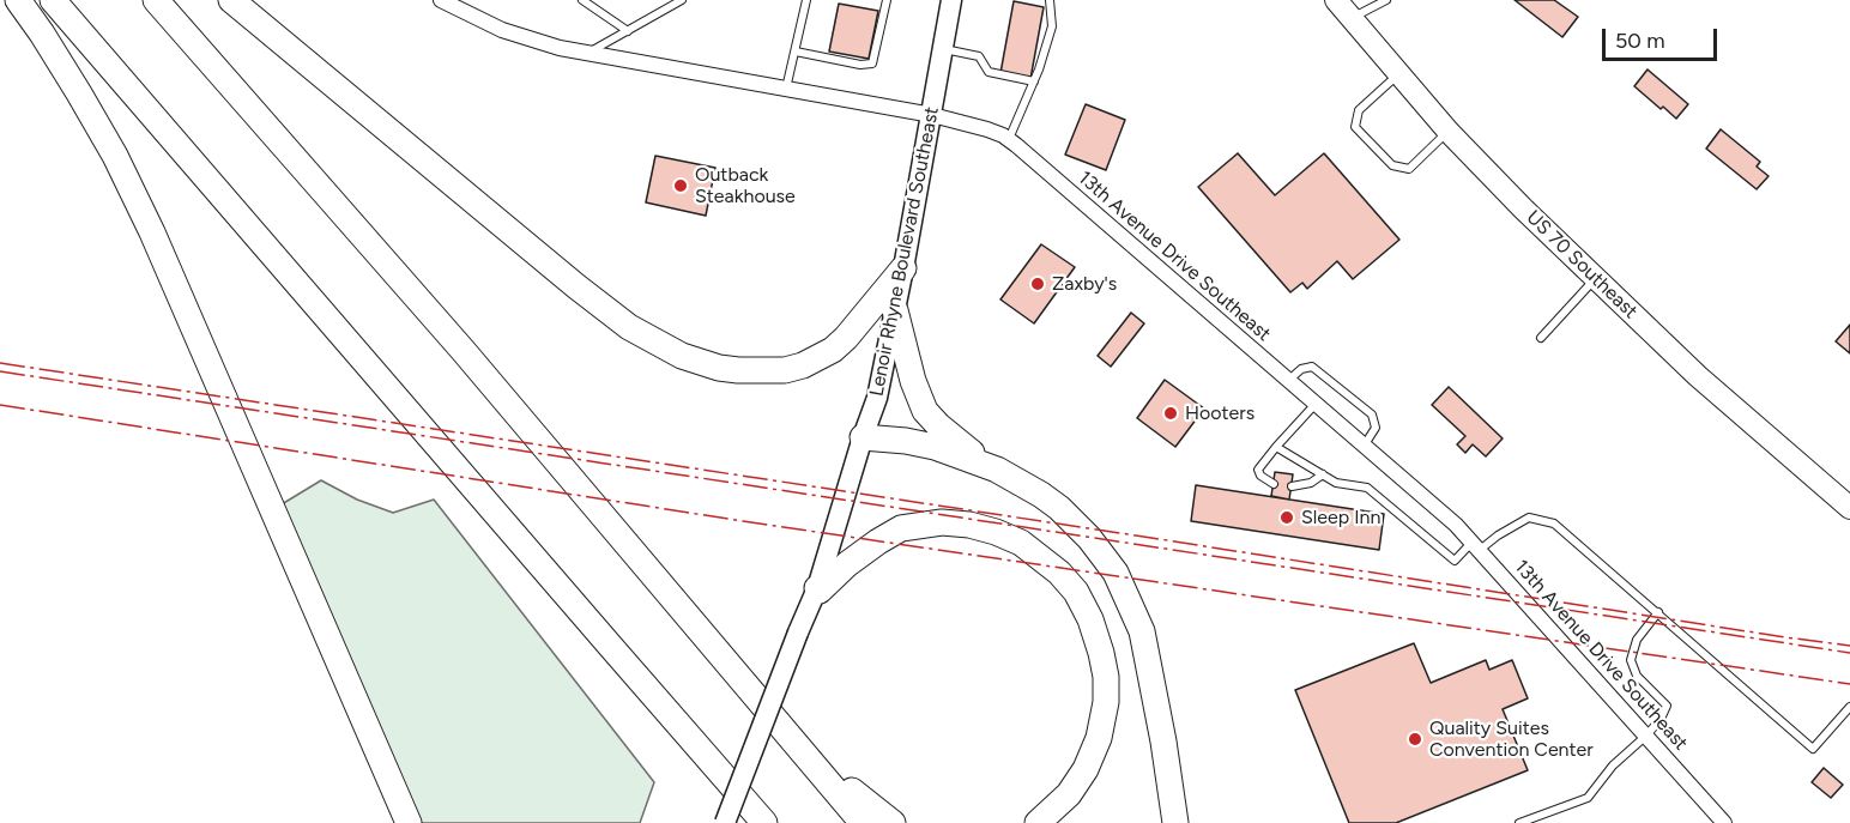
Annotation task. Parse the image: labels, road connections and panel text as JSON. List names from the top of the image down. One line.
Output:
{"streets":{"main road":["Lenoir Rhyne Boulevard Southeast","US 70 Southeast"],"street":["13th Avenue Drive Southeast"]},"crossings":[["Lenoir Rhyne Boulevard Southeast","13th Avenue Drive Southeast"]],"places":["Outback Steakhouse","Zaxby's","Hooters","Sleep Inn","Quality Suites Convention Center"],"scale_bar":"50 m"}
